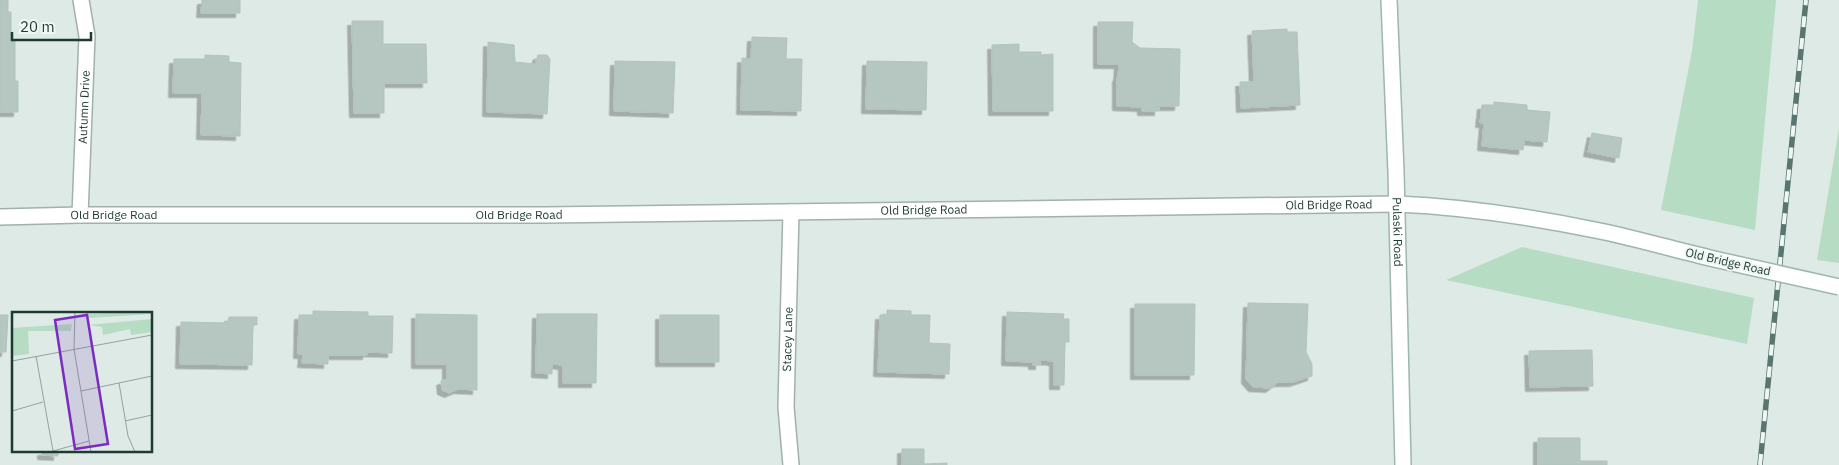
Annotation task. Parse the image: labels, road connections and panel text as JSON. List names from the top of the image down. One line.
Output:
{"streets":{"street":["Autumn Drive","Old Bridge Road","Pulaski Road","Stacey Lane"]},"crossings":[["Autumn Drive","Old Bridge Road"],["Old Bridge Road","Pulaski Road"],["Old Bridge Road","Stacey Lane"]],"scale_bar":"20 m"}
